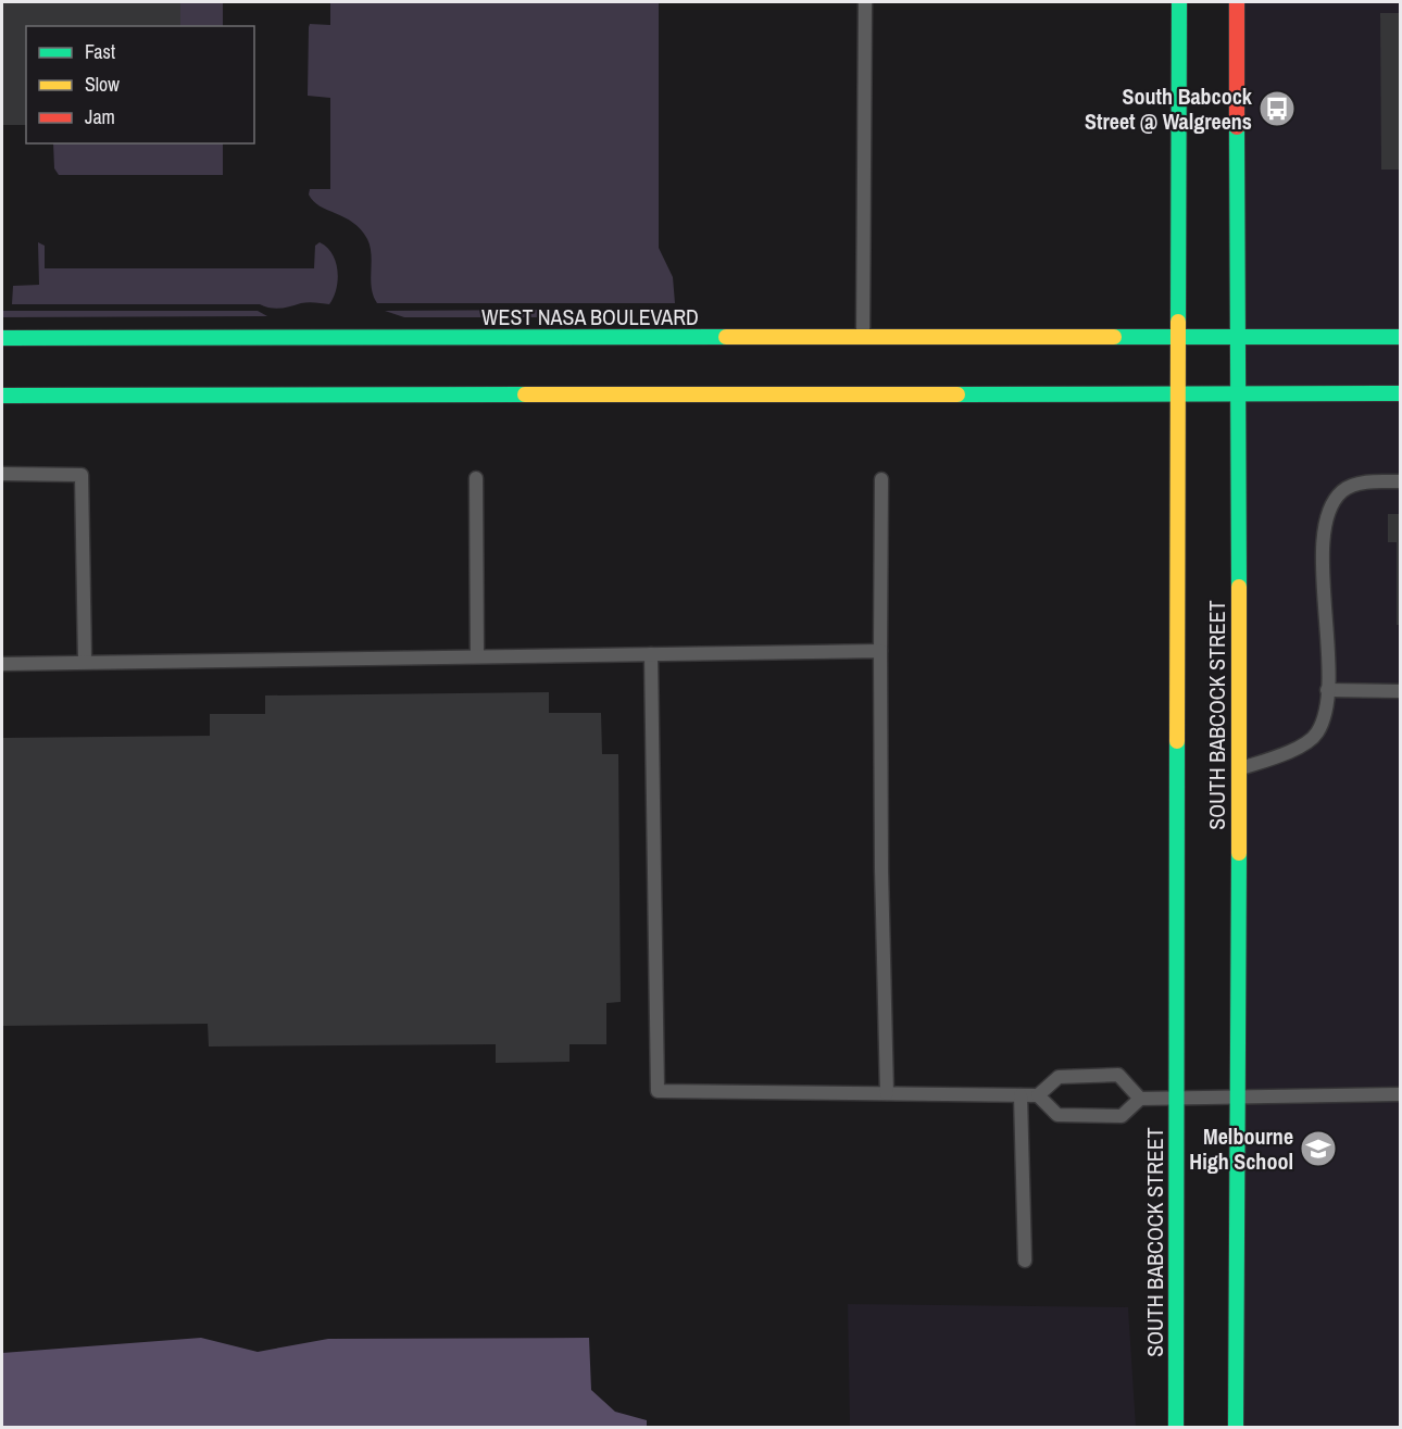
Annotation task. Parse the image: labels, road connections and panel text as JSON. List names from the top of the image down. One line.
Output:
{"streets":{"main road":["WEST NASA BOULEVARD","SOUTH BABCOCK STREET"]},"crossings":[["WEST NASA BOULEVARD","SOUTH BABCOCK STREET"]],"places":{"bus stop":["South Babcock Street @ Walgreens"],"school or university":["Melbourne High School"]},"legend":["Fast","Slow","Jam"]}
